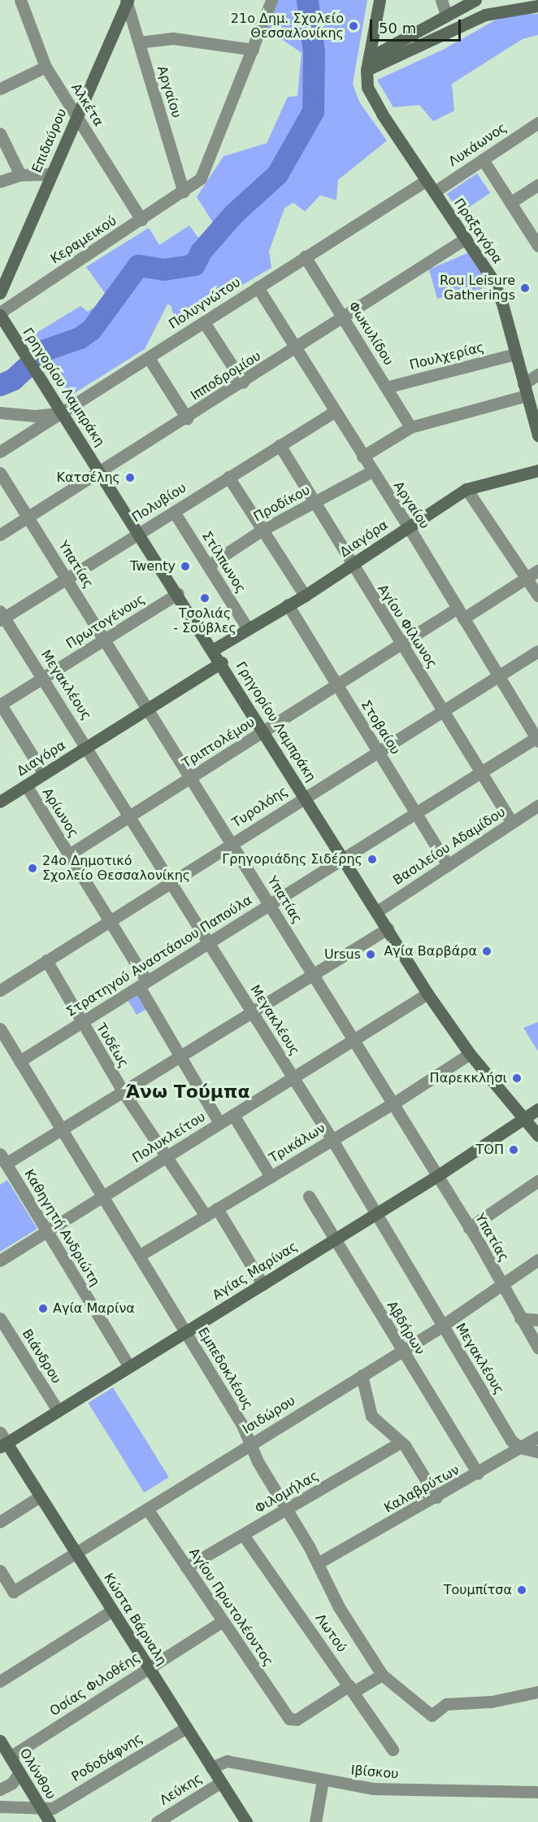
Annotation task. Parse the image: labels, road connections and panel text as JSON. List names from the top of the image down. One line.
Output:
{"streets":{"street":["Αργαίου","Αλκέτα","Επιδαύρου","Λυκάωνος","Πραξαγόρα","Κεραμεικού","Πολυγνώτου","Φωκυλίδου","Πουλχερίας","Ιπποδρομίου","Γρηγορίου Λαμπράκη","Πολυβίου","Προδίκου","Διαγόρα","Στίλπωνος","Υπατίας","Πρωτογένους","Αγίου Φίλωνος","Μεγακλέους","Στοβαίου","Τριπτολέμου","Τυρολόης","Αρίωνος","Βασιλείου Αδαμίδου","Στρατηγού Αναστάσιου Παπούλα","Τυδέως","Πολυκλείτου","Τρικάλων","Καθηγητή Ανδριώτη","Αγίας Μαρίνας","Αβδήρων","Βιάνδρου","Εμπεδοκλέους","Ισιδώρου","Καλαβρύτων","Φιλομήλας","Αγίου Πρωτολέοντος","Κώστα Βάρναλη","Λωτού","Οσίας Φιλοθέης","Ροδοδάφνης","Ιβίσκου","Ολύνθου","Λεύκης"]},"crossings":[["Αργαίου","Επιδαύρου"],["Αργαίου","Κεραμεικού"],["Αργαίου","Πολυγνώτου"],["Αργαίου","Ιπποδρομίου"],["Αργαίου","Πολυβίου"],["Αργαίου","Προδίκου"],["Αργαίου","Διαγόρα"],["Αργαίου","Τριπτολέμου"],["Αργαίου","Τυρολόης"],["Αργαίου","Στρατηγού Αναστάσιου Παπούλα"],["Αλκέτα","Επιδαύρου"],["Αλκέτα","Κεραμεικού"],["Λυκάωνος","Πραξαγόρα"],["Πραξαγόρα","Πολυγνώτου"],["Πραξαγόρα","Πουλχερίας"],["Πραξαγόρα","Ιπποδρομίου"],["Κεραμεικού","Γρηγορίου Λαμπράκη"],["Πολυγνώτου","Φωκυλίδου"],["Πολυγνώτου","Γρηγορίου Λαμπράκη"],["Φωκυλίδου","Πουλχερίας"],["Φωκυλίδου","Ιπποδρομίου"],["Ιπποδρομίου","Γρηγορίου Λαμπράκη"],["Ιπποδρομίου","Υπατίας"],["Γρηγορίου Λαμπράκη","Πολυβίου"],["Γρηγορίου Λαμπράκη","Διαγόρα"],["Γρηγορίου Λαμπράκη","Πρωτογένους"],["Γρηγορίου Λαμπράκη","Τριπτολέμου"],["Γρηγορίου Λαμπράκη","Τυρολόης"],["Γρηγορίου Λαμπράκη","Βασιλείου Αδαμίδου"],["Γρηγορίου Λαμπράκη","Στρατηγού Αναστάσιου Παπούλα"],["Γρηγορίου Λαμπράκη","Πολυκλείτου"],["Γρηγορίου Λαμπράκη","Τρικάλων"],["Γρηγορίου Λαμπράκη","Αγίας Μαρίνας"],["Πολυβίου","Στίλπωνος"],["Πολυβίου","Υπατίας"],["Πολυβίου","Αγίου Φίλωνος"],["Πολυβίου","Μεγακλέους"],["Προδίκου","Στίλπωνος"],["Προδίκου","Αγίου Φίλωνος"],["Διαγόρα","Στίλπωνος"],["Διαγόρα","Υπατίας"],["Διαγόρα","Αγίου Φίλωνος"],["Διαγόρα","Μεγακλέους"],["Διαγόρα","Στοβαίου"],["Διαγόρα","Αρίωνος"],["Υπατίας","Πρωτογένους"],["Υπατίας","Τριπτολέμου"],["Υπατίας","Τυρολόης"],["Υπατίας","Στρατηγού Αναστάσιου Παπούλα"],["Υπατίας","Πολυκλείτου"],["Υπατίας","Τρικάλων"],["Υπατίας","Αγίας Μαρίνας"],["Υπατίας","Ισιδώρου"],["Πρωτογένους","Μεγακλέους"],["Αγίου Φίλωνος","Τριπτολέμου"],["Αγίου Φίλωνος","Τυρολόης"],["Αγίου Φίλωνος","Βασιλείου Αδαμίδου"],["Αγίου Φίλωνος","Στρατηγού Αναστάσιου Παπούλα"],["Μεγακλέους","Τριπτολέμου"],["Μεγακλέους","Τυρολόης"],["Μεγακλέους","Στρατηγού Αναστάσιου Παπούλα"],["Μεγακλέους","Πολυκλείτου"],["Μεγακλέους","Τρικάλων"],["Μεγακλέους","Αγίας Μαρίνας"],["Μεγακλέους","Ισιδώρου"],["Μεγακλέους","Καλαβρύτων"],["Στοβαίου","Τριπτολέμου"],["Στοβαίου","Τυρολόης"],["Στοβαίου","Βασιλείου Αδαμίδου"],["Στοβαίου","Στρατηγού Αναστάσιου Παπούλα"],["Τριπτολέμου","Αρίωνος"],["Τυρολόης","Αρίωνος"],["Τυρολόης","Τυδέως"],["Αρίωνος","Στρατηγού Αναστάσιου Παπούλα"],["Αρίωνος","Πολυκλείτου"],["Στρατηγού Αναστάσιου Παπούλα","Τυδέως"],["Στρατηγού Αναστάσιου Παπούλα","Εμπεδοκλέους"],["Τυδέως","Πολυκλείτου"],["Τυδέως","Τρικάλων"],["Πολυκλείτου","Καθηγητή Ανδριώτη"],["Πολυκλείτου","Εμπεδοκλέους"],["Τρικάλων","Εμπεδοκλέους"],["Καθηγητή Ανδριώτη","Αγίας Μαρίνας"],["Αγίας Μαρίνας","Αβδήρων"],["Αγίας Μαρίνας","Βιάνδρου"],["Αγίας Μαρίνας","Εμπεδοκλέους"],["Αγίας Μαρίνας","Κώστα Βάρναλη"],["Αβδήρων","Ισιδώρου"],["Αβδήρων","Καλαβρύτων"],["Εμπεδοκλέους","Ισιδώρου"],["Εμπεδοκλέους","Καλαβρύτων"],["Εμπεδοκλέους","Φιλομήλας"],["Ισιδώρου","Αγίου Πρωτολέοντος"],["Ισιδώρου","Κώστα Βάρναλη"],["Φιλομήλας","Αγίου Πρωτολέοντος"],["Φιλομήλας","Λωτού"],["Αγίου Πρωτολέοντος","Λωτού"],["Αγίου Πρωτολέοντος","Οσίας Φιλοθέης"],["Κώστα Βάρναλη","Οσίας Φιλοθέης"],["Κώστα Βάρναλη","Ροδοδάφνης"],["Κώστα Βάρναλη","Ιβίσκου"],["Κώστα Βάρναλη","Λεύκης"],["Οσίας Φιλοθέης","Ολύνθου"],["Ροδοδάφνης","Ολύνθου"]],"districts":["Άνω Τούμπα"],"places":["21ο Δημ. Σχολείο Θεσσαλονίκης","Rou Leisure Gatherings","Κατσέλης","Twenty","Τσολιάς - Σούβλες","Γρηγοριάδης Σιδέρης","24ο Δημοτικό Σχολείο Θεσσαλονίκης","Αγία Βαρβάρα","Ursus","Παρεκκλήσι","ΤΟΠ","Αγία Μαρίνα","Τουμπίτσα"],"scale_bar":"50 m"}
